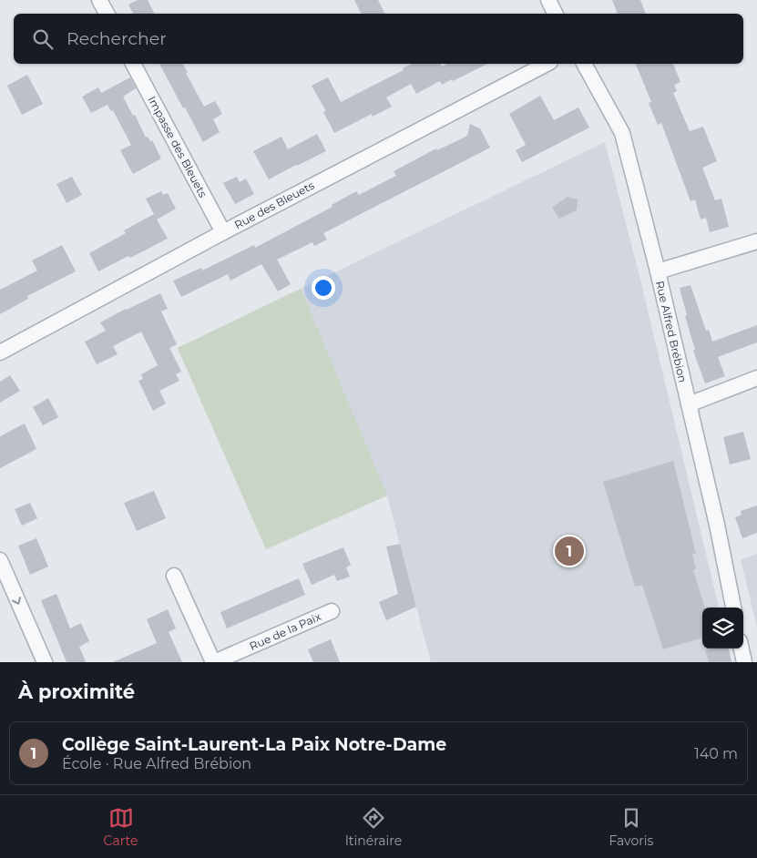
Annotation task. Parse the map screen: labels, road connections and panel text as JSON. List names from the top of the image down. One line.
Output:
{"streets":{"street":["Impasse des Bleuets","Rue des Bleuets","Rue Alfred Brébion","Rue de la Paix"]},"crossings":[["Impasse des Bleuets","Rue des Bleuets"]],"page":{"search":"Rechercher","pins":"1","heading":"À proximité","list":[{"mark":"1","name":"Collège Saint-Laurent-La Paix Notre-Dame","note":"École · Rue Alfred Brébion","value":"140 m"}],"nav":["Carte","Itinéraire","Favoris"]}}
